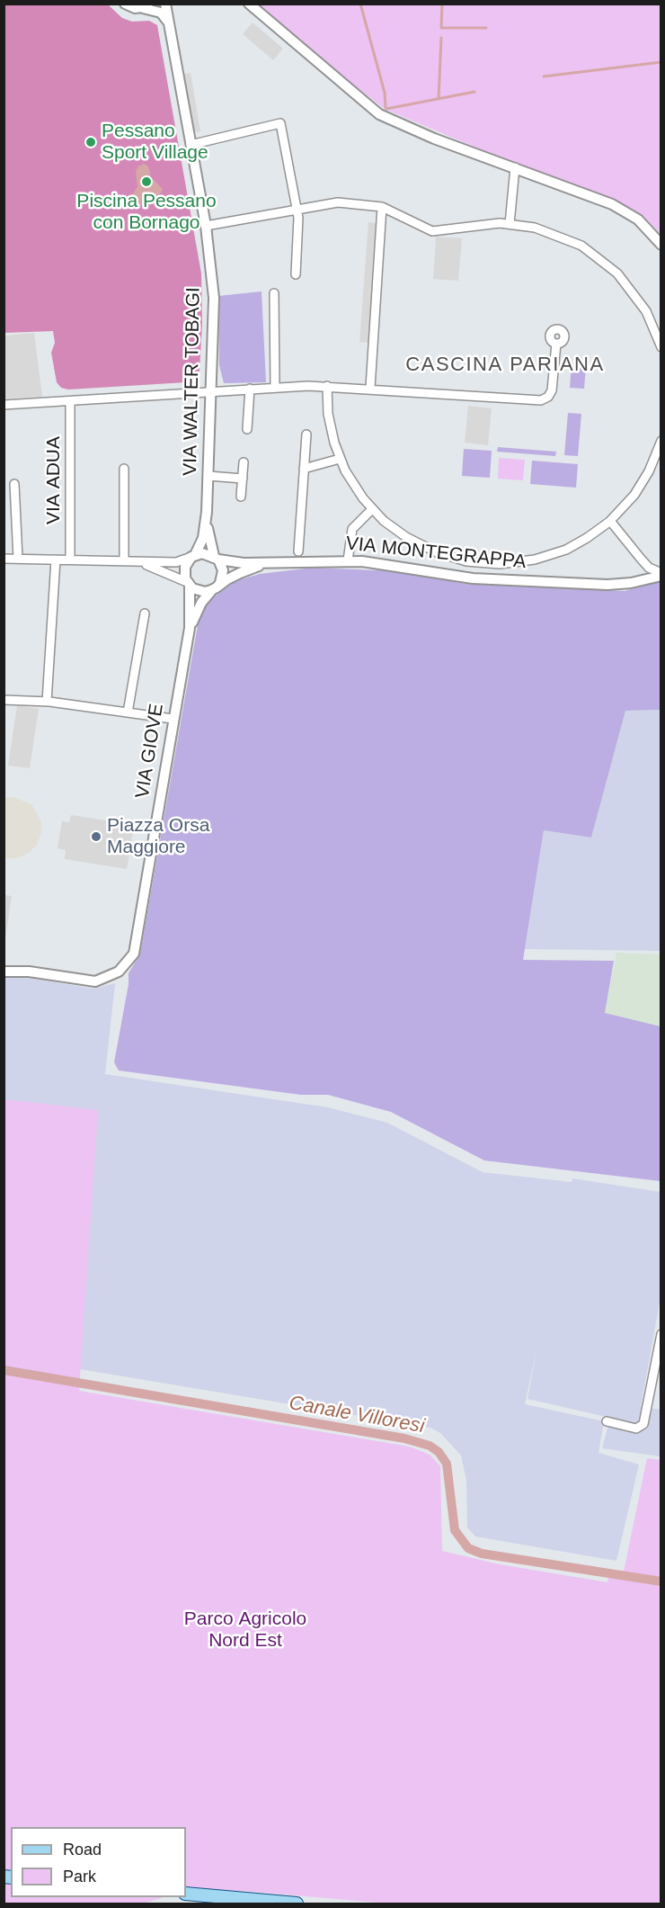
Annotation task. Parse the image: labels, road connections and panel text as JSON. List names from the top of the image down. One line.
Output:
{"streets":{"street":["VIA WALTER TOBAGI","VIA ADUA","VIA MONTEGRAPPA","VIA GIOVE"]},"crossings":[["VIA WALTER TOBAGI","VIA MONTEGRAPPA"],["VIA WALTER TOBAGI","VIA GIOVE"],["VIA MONTEGRAPPA","VIA GIOVE"]],"districts":["CASCINA PARIANA"],"water":["Canale Villoresi"],"parks":["Parco Agricolo Nord Est"],"places":["Pessano Sport Village","Piscina Pessano con Bornago","Piazza Orsa Maggiore"],"legend":["Road","Park"]}
